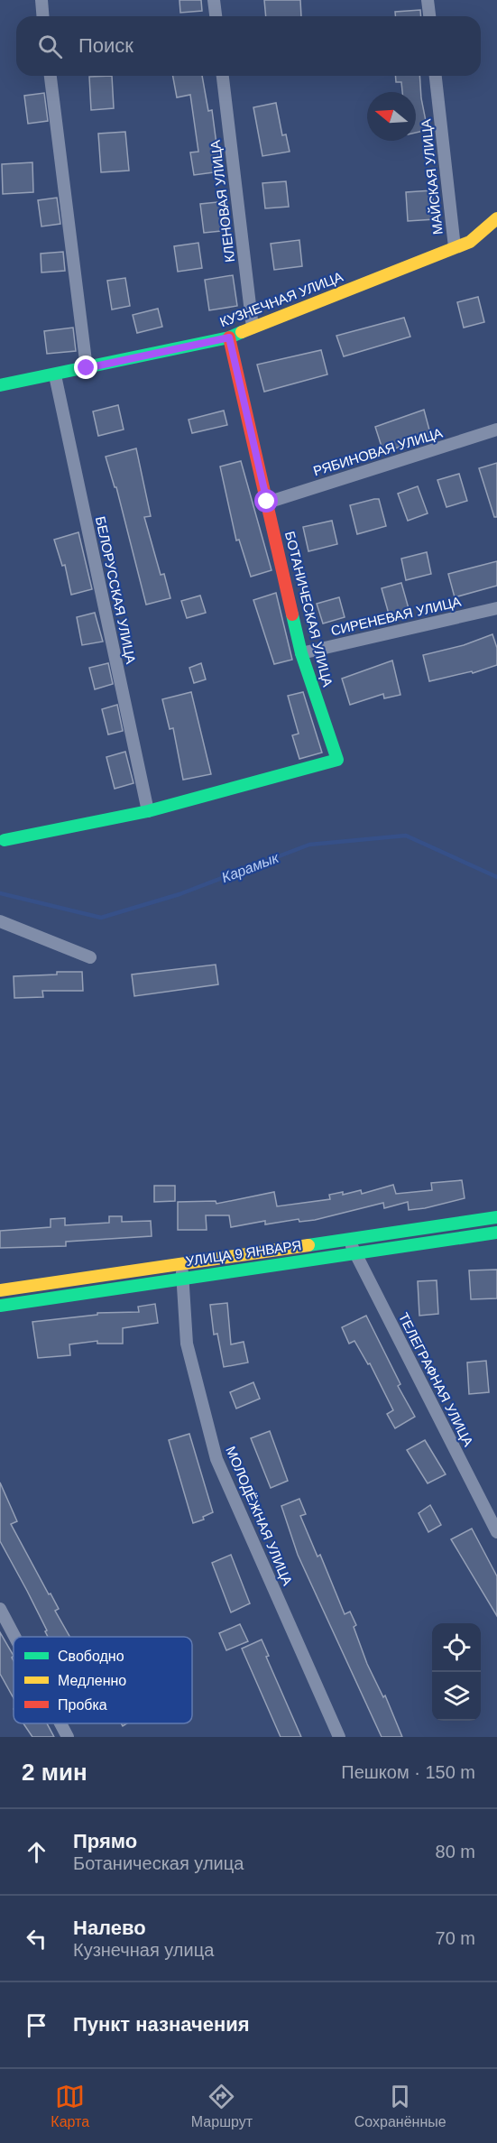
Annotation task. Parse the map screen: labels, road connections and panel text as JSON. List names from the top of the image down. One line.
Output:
{"streets":{"street":["МАЙСКАЯ УЛИЦА","КЛЕНОВАЯ УЛИЦА","КУЗНЕЧНАЯ УЛИЦА","РЯБИНОВАЯ УЛИЦА","БЕЛОРУССКАЯ УЛИЦА","БОТАНИЧЕСКАЯ УЛИЦА","СИРЕНЕВАЯ УЛИЦА","УЛИЦА 9 ЯНВАРЯ","ТЕЛЕГРАФНАЯ УЛИЦА","МОЛОДЁЖНАЯ УЛИЦА"]},"crossings":[["МАЙСКАЯ УЛИЦА","КУЗНЕЧНАЯ УЛИЦА"],["КЛЕНОВАЯ УЛИЦА","КУЗНЕЧНАЯ УЛИЦА"],["КУЗНЕЧНАЯ УЛИЦА","БЕЛОРУССКАЯ УЛИЦА"],["КУЗНЕЧНАЯ УЛИЦА","БОТАНИЧЕСКАЯ УЛИЦА"],["РЯБИНОВАЯ УЛИЦА","БОТАНИЧЕСКАЯ УЛИЦА"],["БЕЛОРУССКАЯ УЛИЦА","БОТАНИЧЕСКАЯ УЛИЦА"],["БОТАНИЧЕСКАЯ УЛИЦА","СИРЕНЕВАЯ УЛИЦА"],["УЛИЦА 9 ЯНВАРЯ","ТЕЛЕГРАФНАЯ УЛИЦА"],["УЛИЦА 9 ЯНВАРЯ","МОЛОДЁЖНАЯ УЛИЦА"]],"water":["Карамык"],"legend":["Свободно","Медленно","Пробка"],"north":"left","page":{"search":"Поиск","heading":["2 мин","Пешком · 150 m"],"list":[["Прямо","Ботаническая улица","80 m"],["Налево","Кузнечная улица","70 m"],"Пункт назначения"],"nav":["Карта","Маршрут","Сохранённые"]}}
